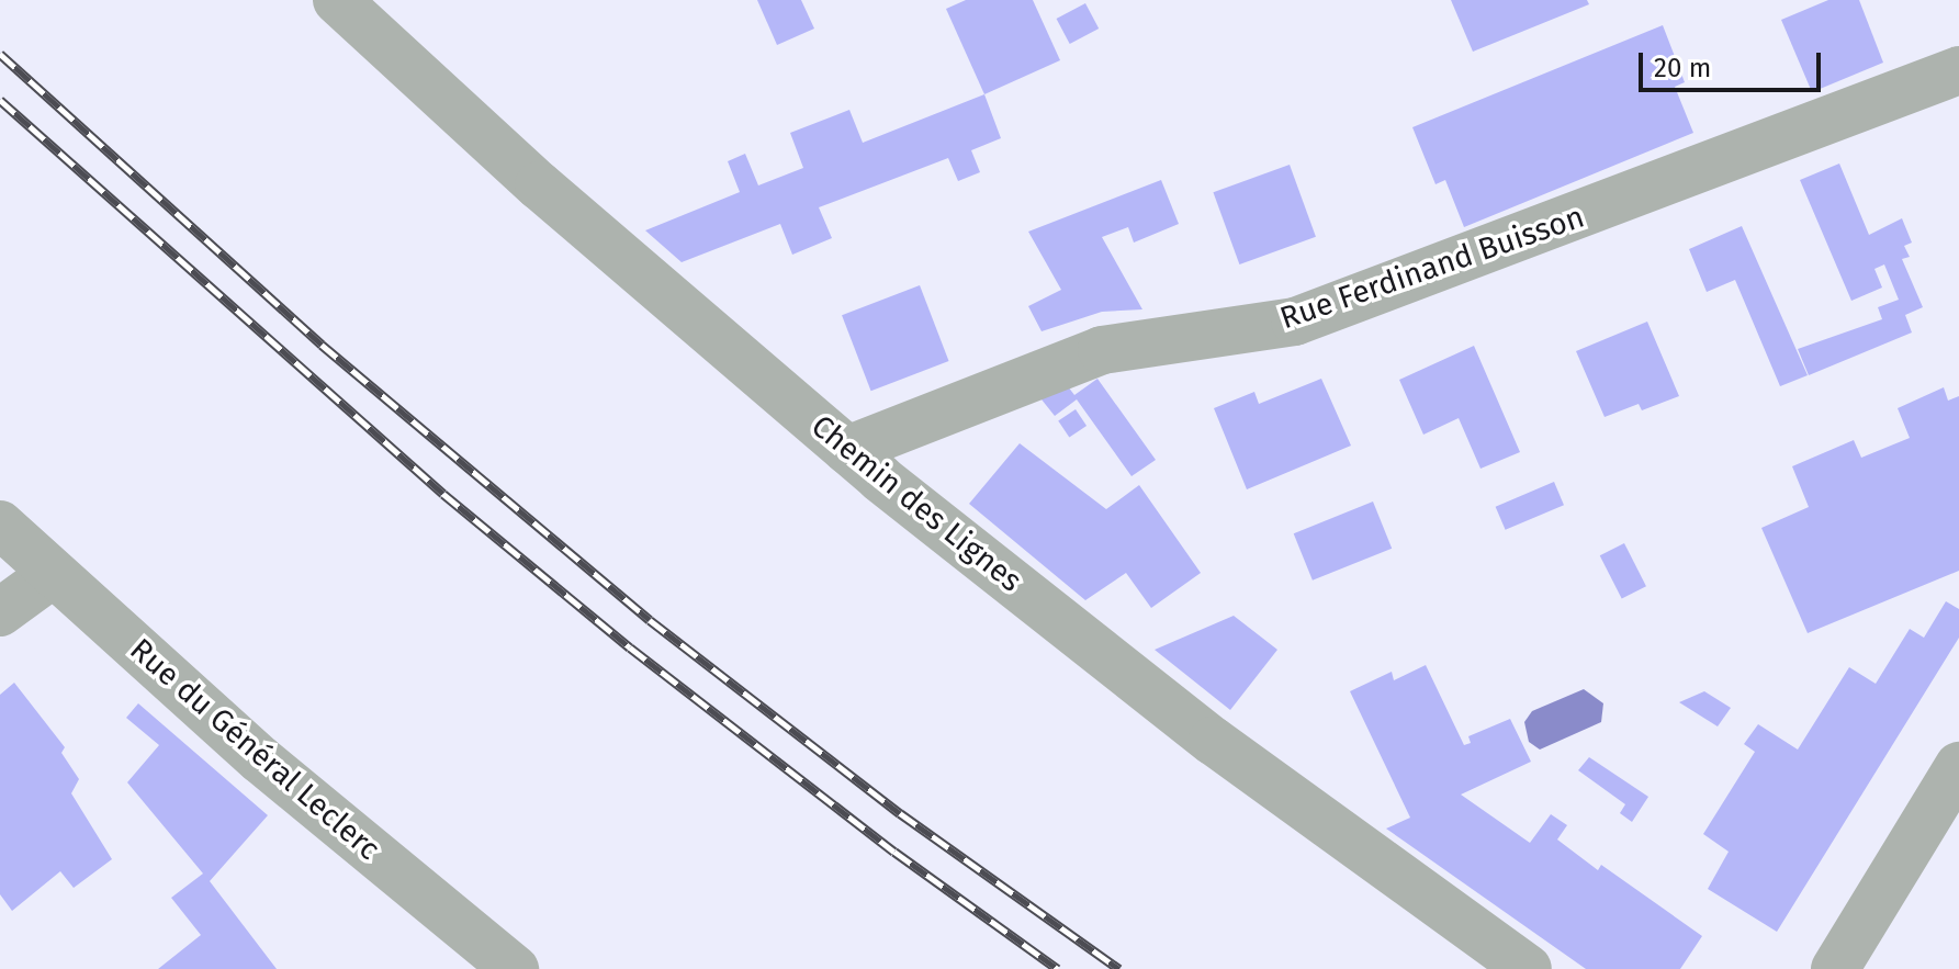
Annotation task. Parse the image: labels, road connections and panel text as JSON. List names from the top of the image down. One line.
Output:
{"streets":{"street":["Rue Ferdinand Buisson","Chemin des Lignes","Rue du Général Leclerc"]},"crossings":[["Rue Ferdinand Buisson","Chemin des Lignes"]],"scale_bar":"20 m"}
